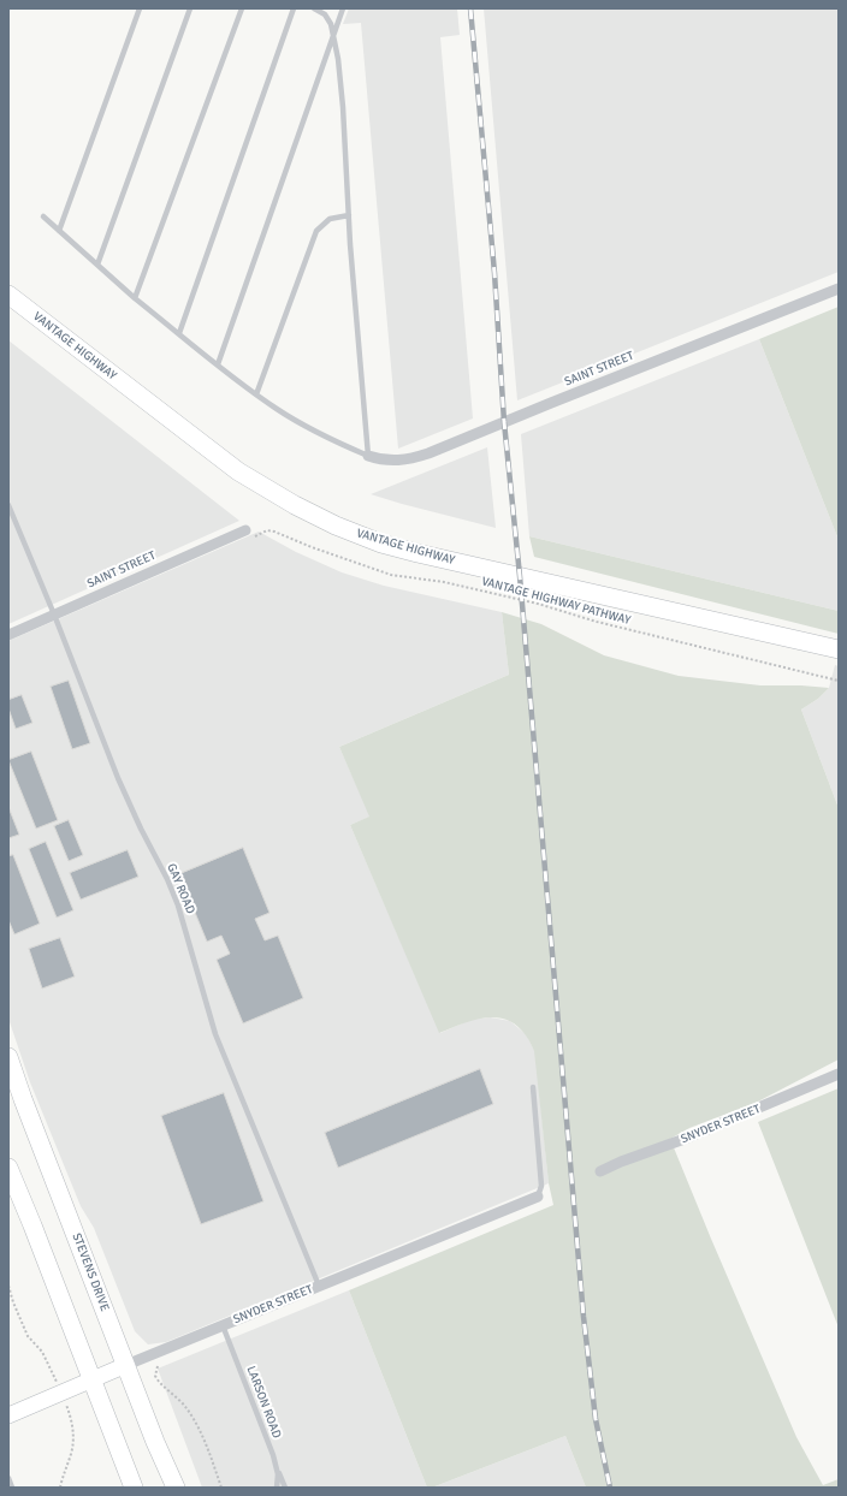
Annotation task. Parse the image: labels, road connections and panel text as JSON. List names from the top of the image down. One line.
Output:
{"streets":{"main road":["VANTAGE HIGHWAY","STEVENS DRIVE"],"street":["SAINT STREET","SNYDER STREET"],"lane":["GAY ROAD","LARSON ROAD"],"path":["VANTAGE HIGHWAY PATHWAY"]},"crossings":[["SAINT STREET","VANTAGE HIGHWAY PATHWAY"],["SAINT STREET","GAY ROAD"],["GAY ROAD","SNYDER STREET"],["SNYDER STREET","STEVENS DRIVE"],["SNYDER STREET","LARSON ROAD"]]}
